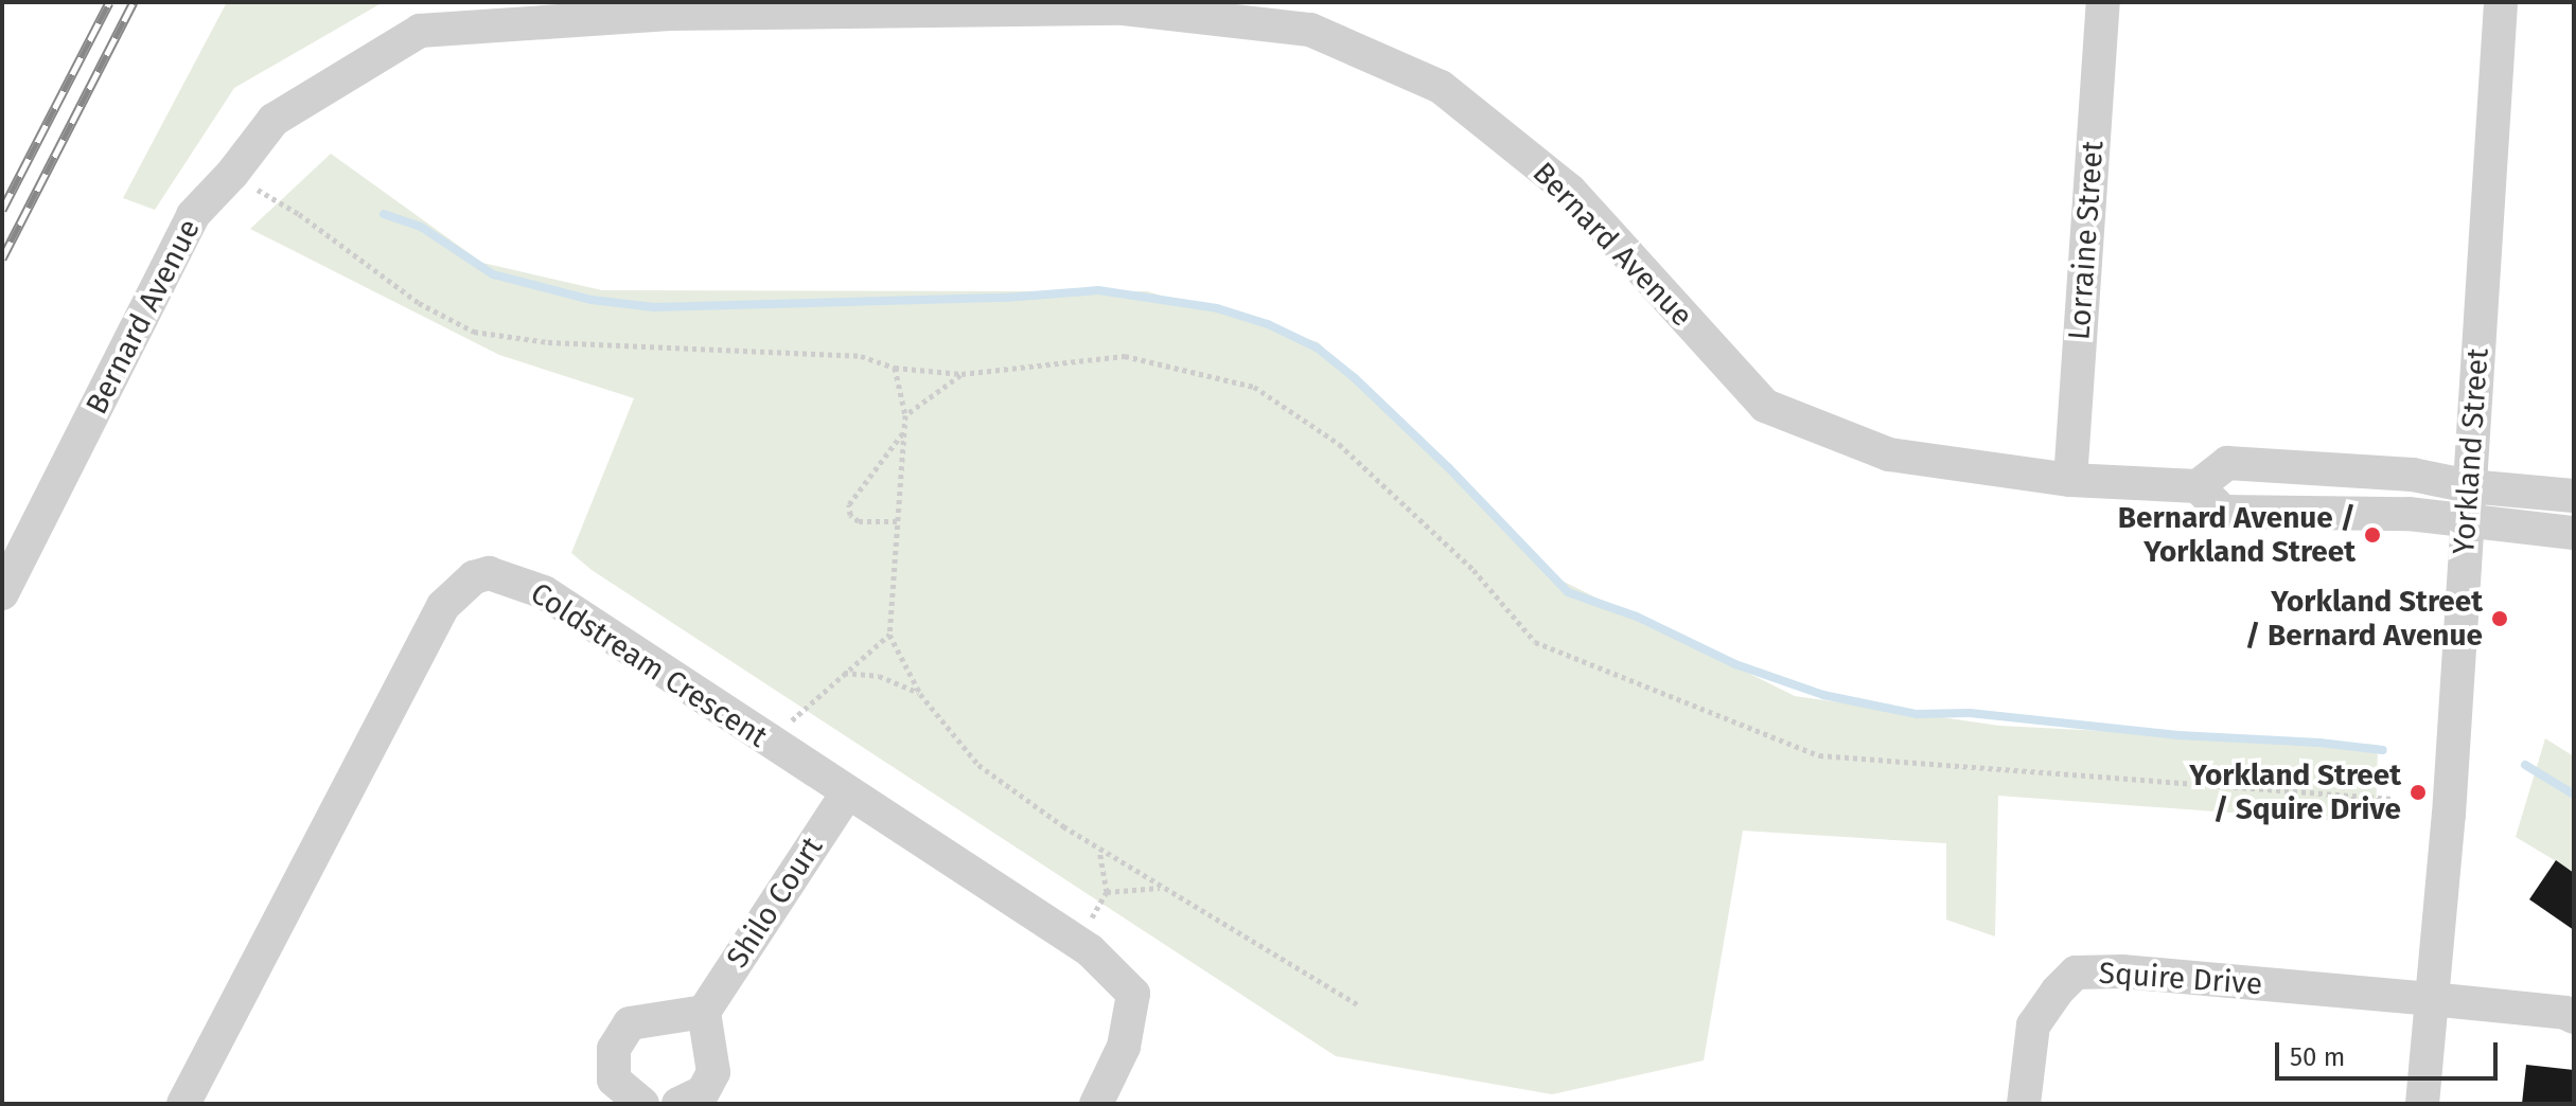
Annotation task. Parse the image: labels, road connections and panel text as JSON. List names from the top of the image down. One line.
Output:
{"streets":{"street":["Lorraine Street","Bernard Avenue","Yorkland Street","Coldstream Crescent","Shilo Court","Squire Drive"]},"crossings":[["Lorraine Street","Bernard Avenue"],["Yorkland Street","Squire Drive"],["Coldstream Crescent","Shilo Court"]],"places":["Bernard Avenue / Yorkland Street","Yorkland Street / Bernard Avenue","Yorkland Street / Squire Drive"],"scale_bar":"50 m"}
